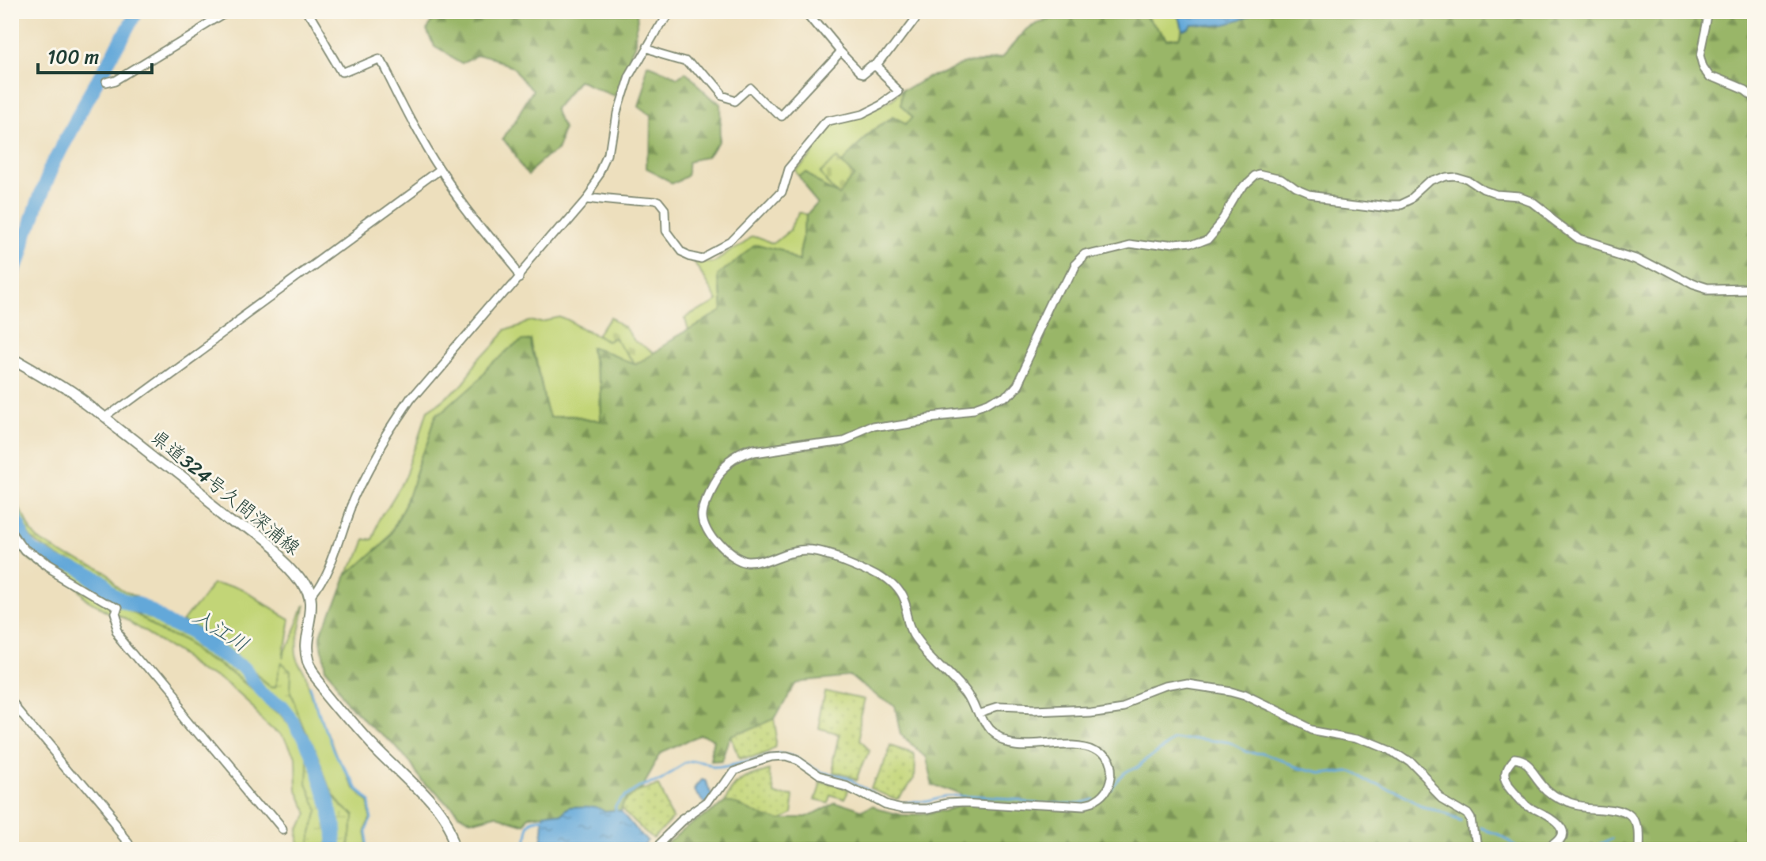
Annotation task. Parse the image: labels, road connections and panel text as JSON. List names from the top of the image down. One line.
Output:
{"streets":{"main road":["県道324号久間深浦線"]},"water":["入江川"],"scale_bar":"100 m"}
